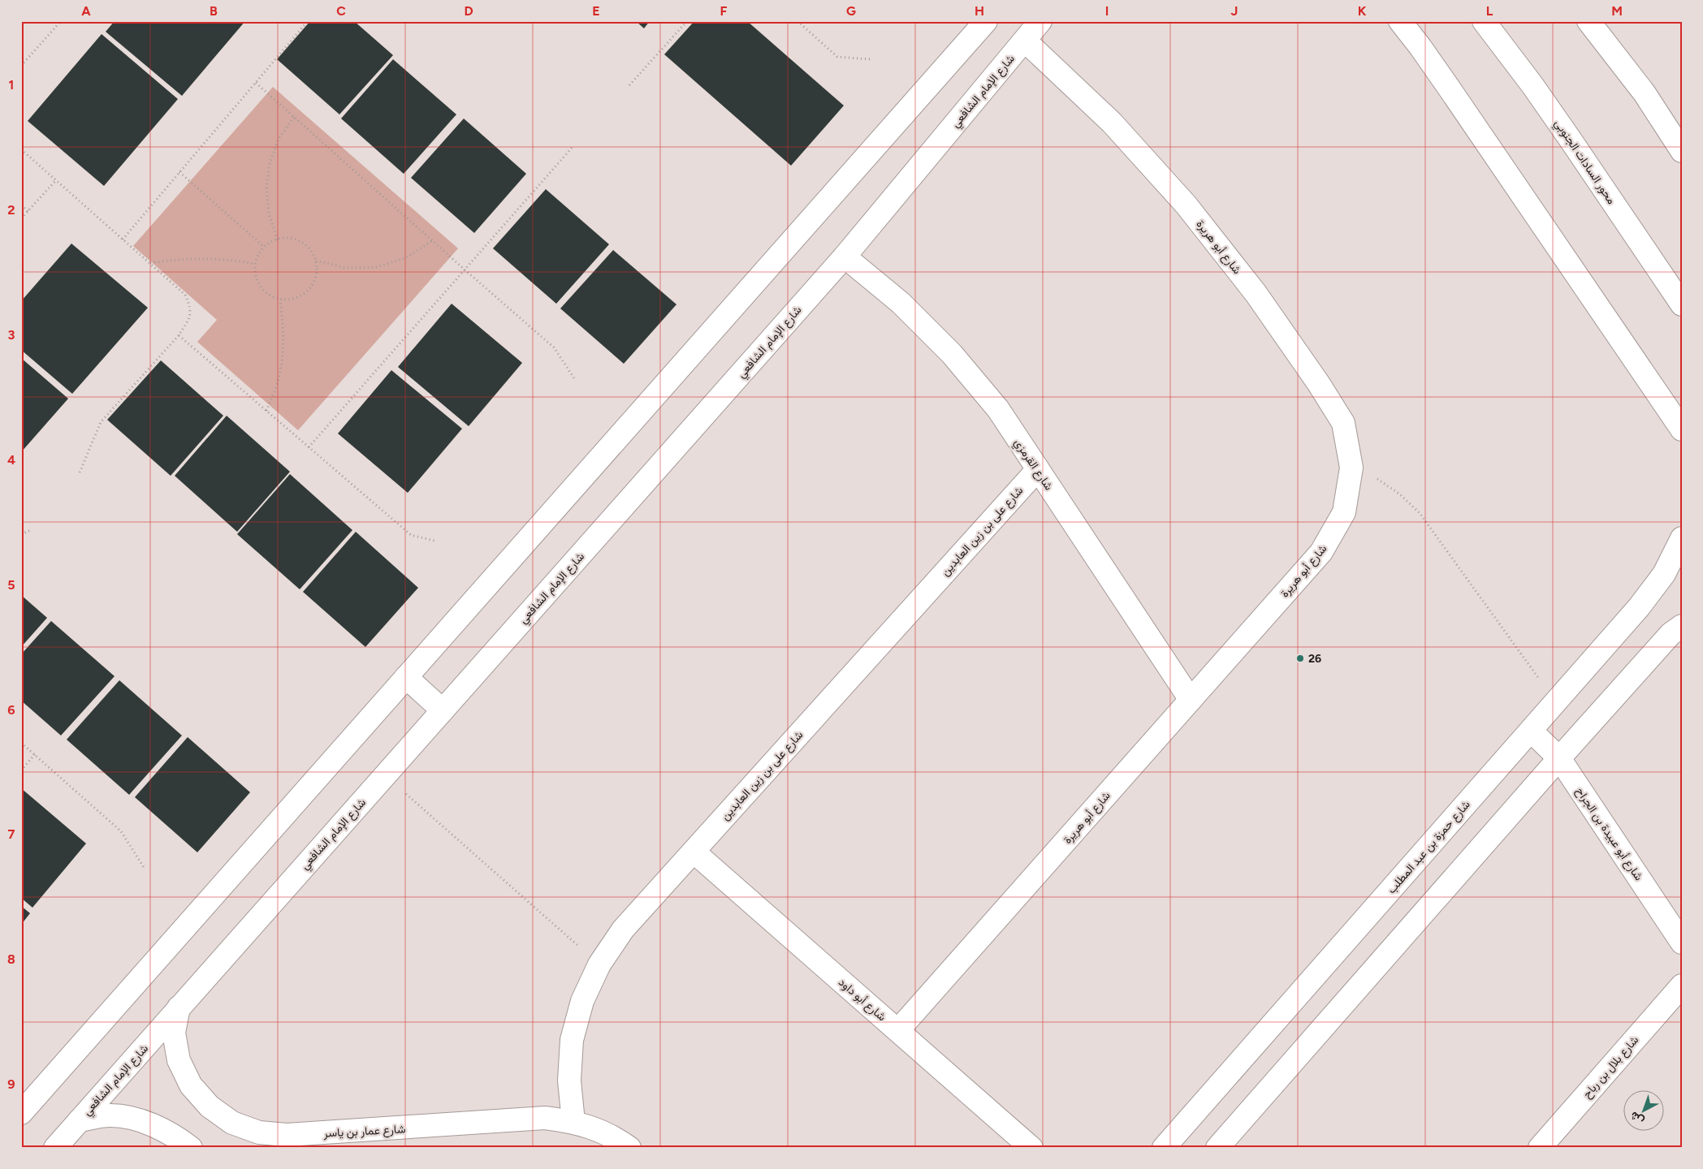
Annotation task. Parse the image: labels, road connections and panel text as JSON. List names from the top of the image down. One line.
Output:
{"streets":{"street":["شارع الإمام الشافعي","محور السادات الجنوبي","شارع أبو هريرة","شارع القرمزي","شارع على بن زين العابدين","شارع أبو عبيدة بن الجراح","شارع حمزة بن عبد المطلب","شارع أبو داود","شارع بلال بن رباح","شارع عمار بن ياسر"]},"crossings":[["شارع الإمام الشافعي","شارع أبو هريرة"],["شارع الإمام الشافعي","شارع القرمزي"],["شارع الإمام الشافعي","شارع عمار بن ياسر"],["شارع أبو هريرة","شارع القرمزي"],["شارع أبو هريرة","شارع أبو داود"],["شارع القرمزي","شارع على بن زين العابدين"],["شارع على بن زين العابدين","شارع أبو داود"],["شارع على بن زين العابدين","شارع عمار بن ياسر"],["شارع أبو عبيدة بن الجراح","شارع حمزة بن عبد المطلب"]],"places":["26"],"north":"bottom left","grid":{"columns":["A","B","C","D","E","F","G","H","I","J","K","L","M"],"rows":["1","2","3","4","5","6","7","8","9"]}}
